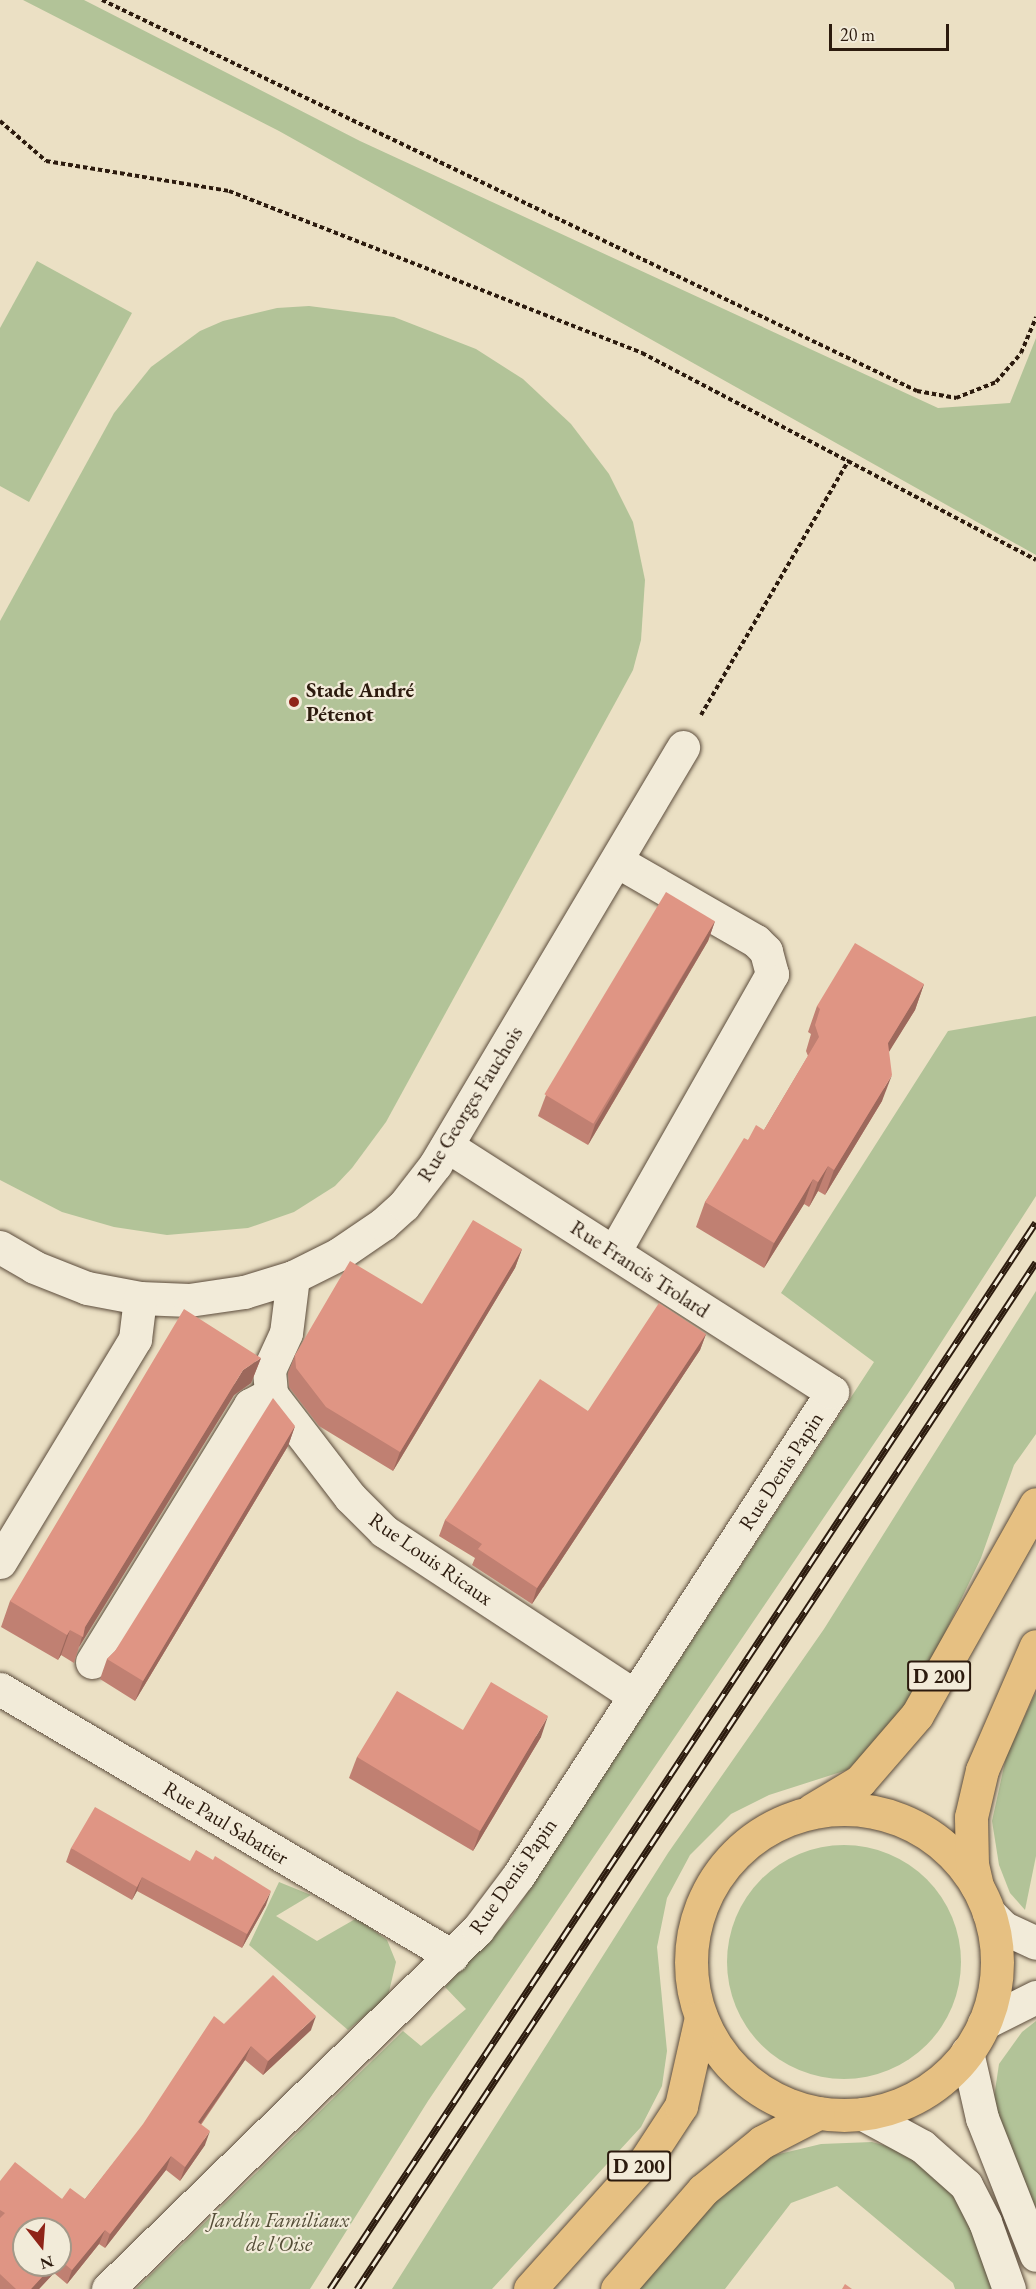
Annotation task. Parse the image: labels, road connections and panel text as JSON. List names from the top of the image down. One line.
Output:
{"streets":{"main road":["D 200"],"street":["Rue Georges Fauchois","Rue Francis Trolard","Rue Denis Papin","Rue Louis Ricaux","Rue Paul Sabatier"]},"crossings":[["Rue Georges Fauchois","Rue Francis Trolard"],["Rue Francis Trolard","Rue Denis Papin"],["Rue Denis Papin","Rue Louis Ricaux"],["Rue Denis Papin","Rue Paul Sabatier"]],"parks":["Jardín Familiaux de l'Oise"],"places":["Stade André Pétenot"],"scale_bar":"20 m","north":"bottom"}
